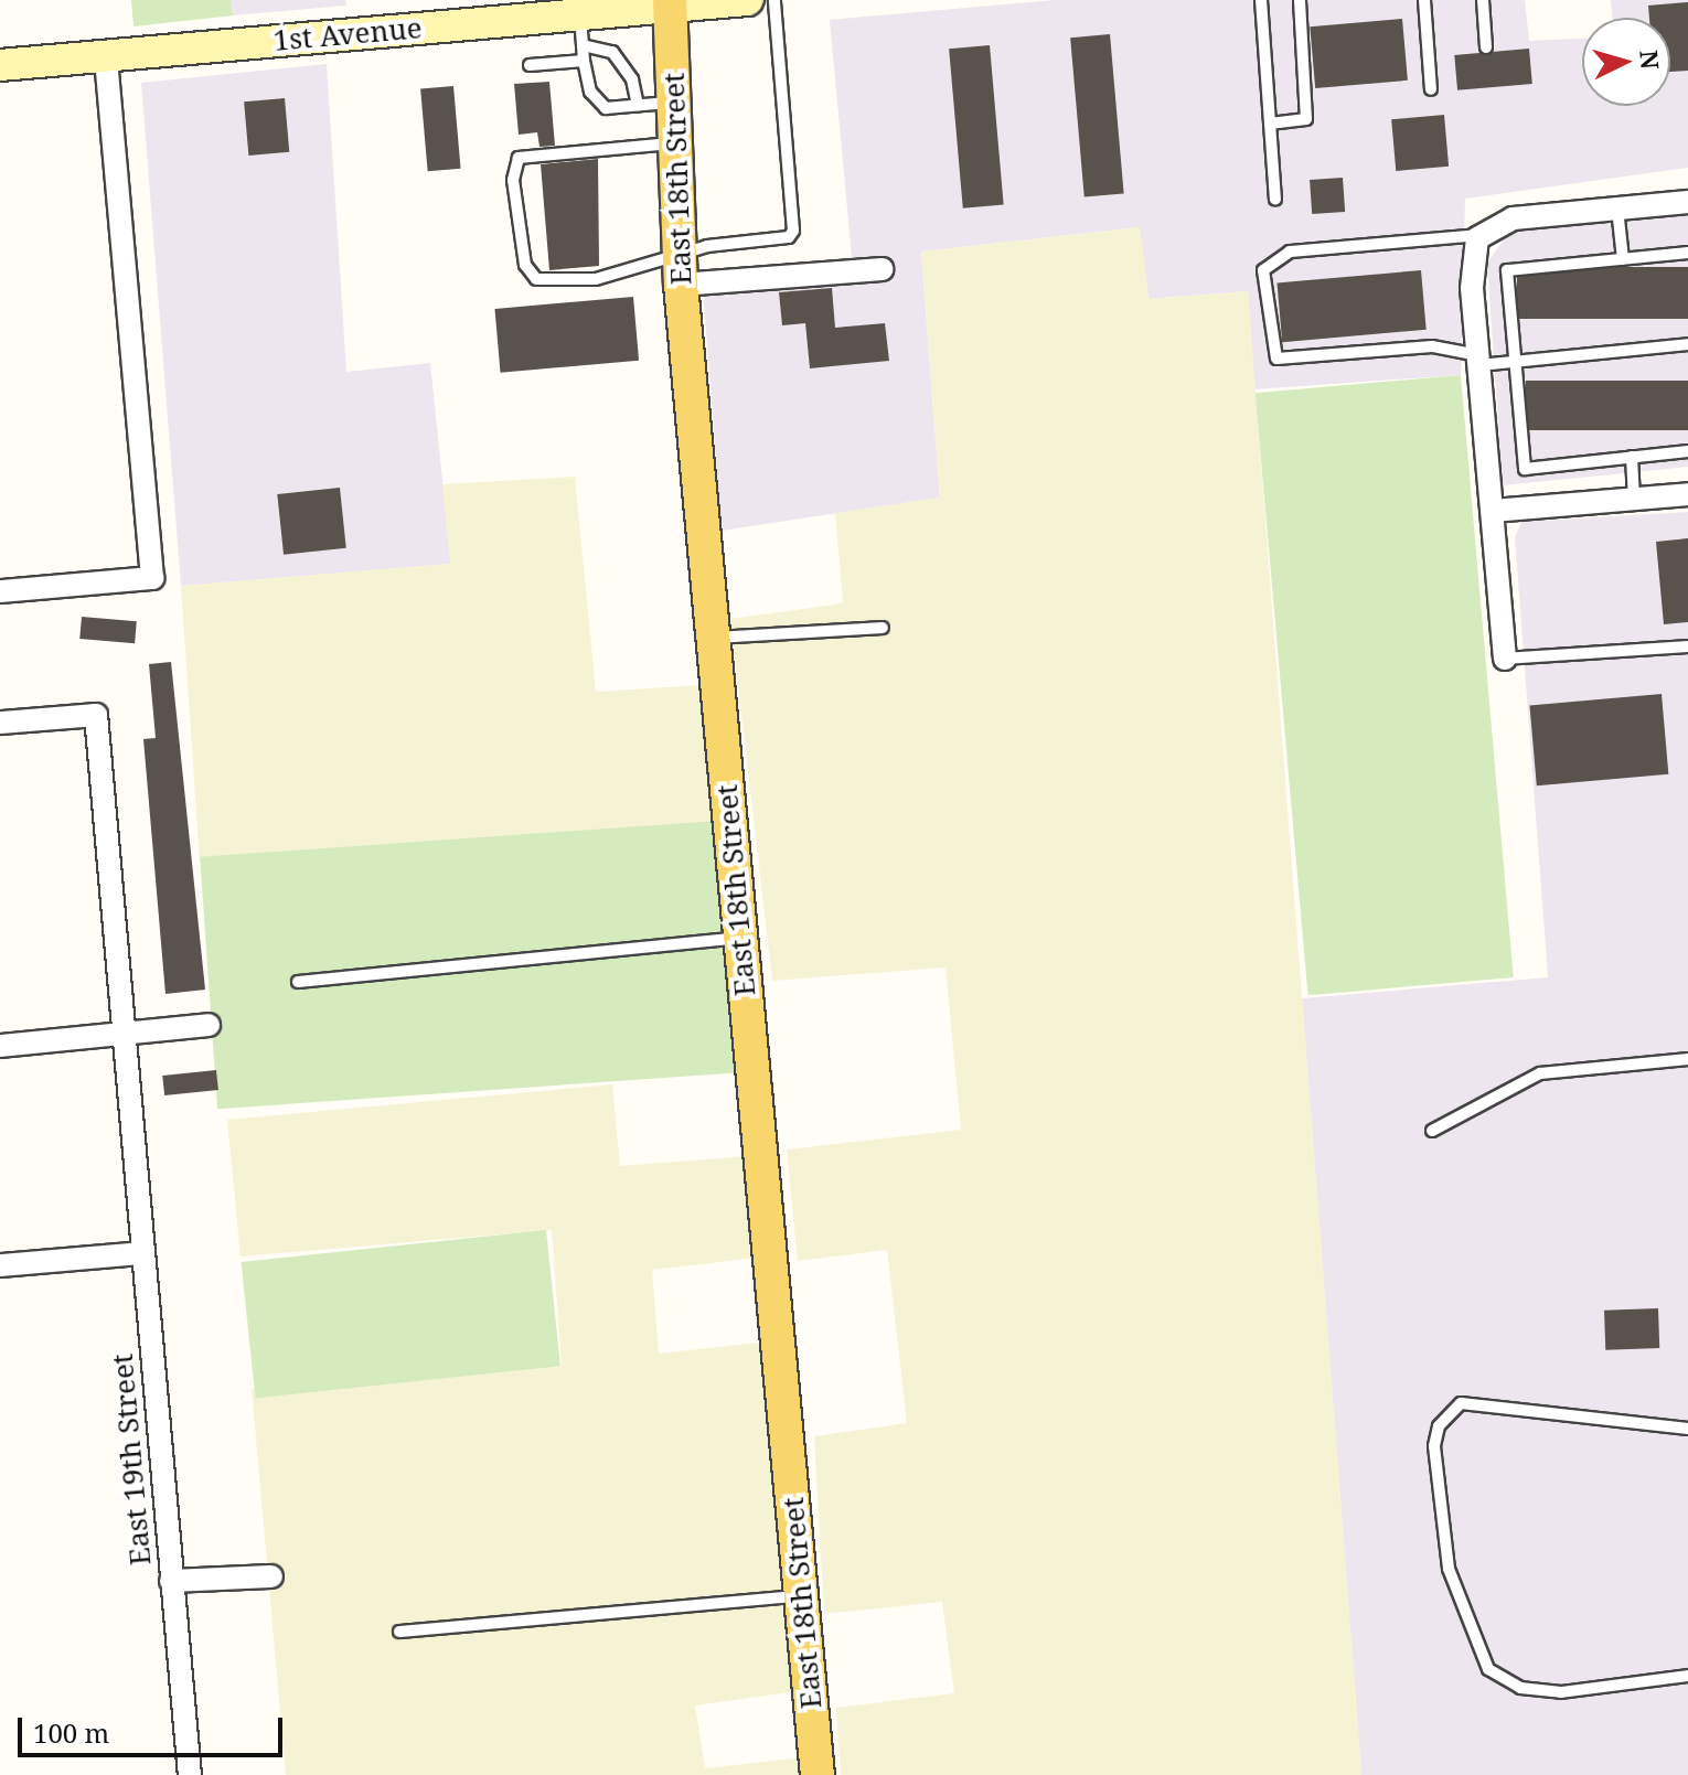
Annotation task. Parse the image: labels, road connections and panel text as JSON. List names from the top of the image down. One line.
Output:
{"streets":{"main road":["1st Avenue","East 18th Street"],"street":["East 19th Street"]},"crossings":[["1st Avenue","East 18th Street"]],"scale_bar":"100 m","north":"right"}
